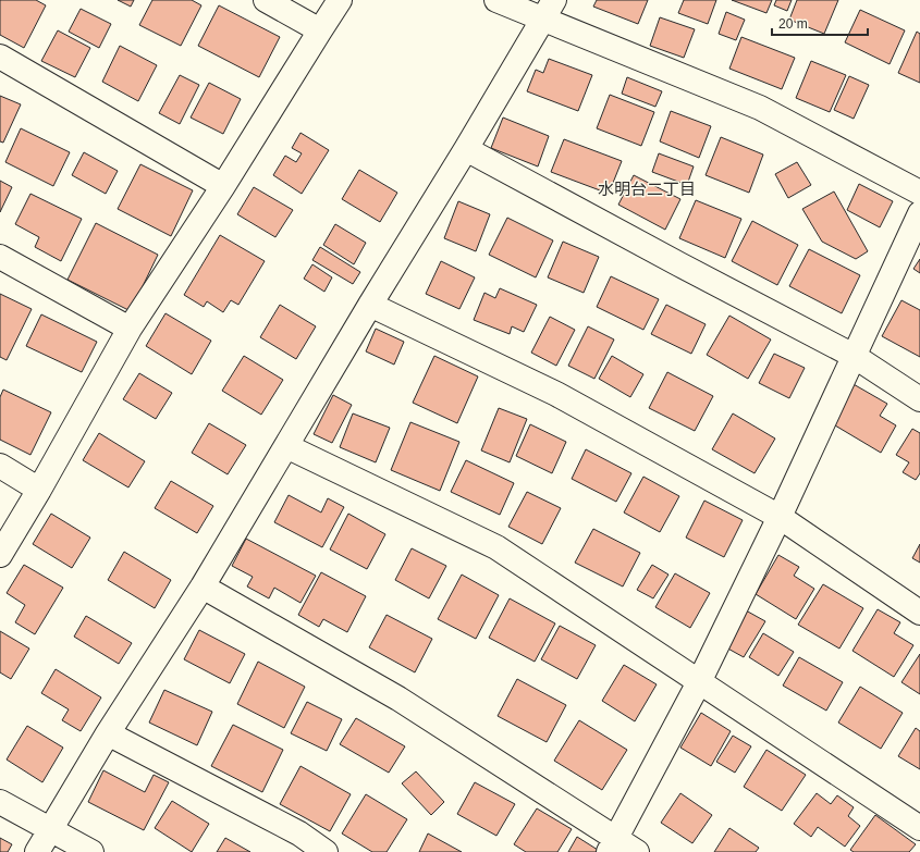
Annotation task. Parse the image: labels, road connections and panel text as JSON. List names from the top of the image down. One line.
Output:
{"districts":["水明台二丁目"],"scale_bar":"20 m"}
